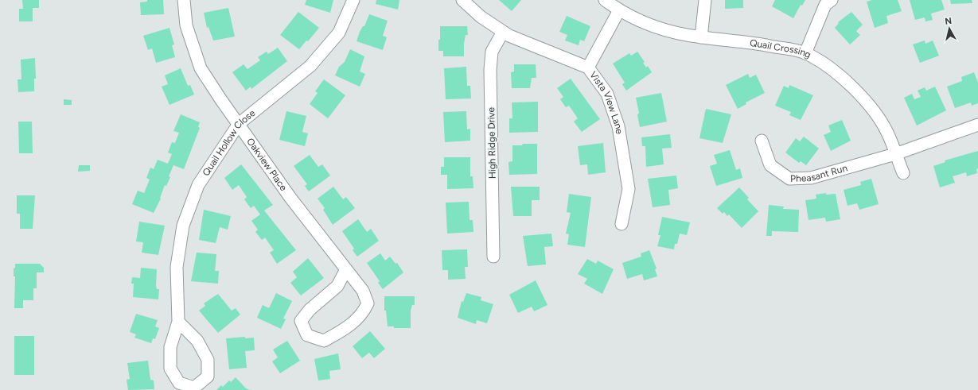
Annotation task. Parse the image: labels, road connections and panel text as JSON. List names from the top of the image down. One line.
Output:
{"streets":{"street":["Quail Crossing","Vista View Lane","High Ridge Drive","Quail Hollow Close","Oakview Place","Pheasant Run"]},"crossings":[["Quail Crossing","Pheasant Run"],["Vista View Lane","High Ridge Drive"],["Quail Hollow Close","Oakview Place"]],"north":"top"}
